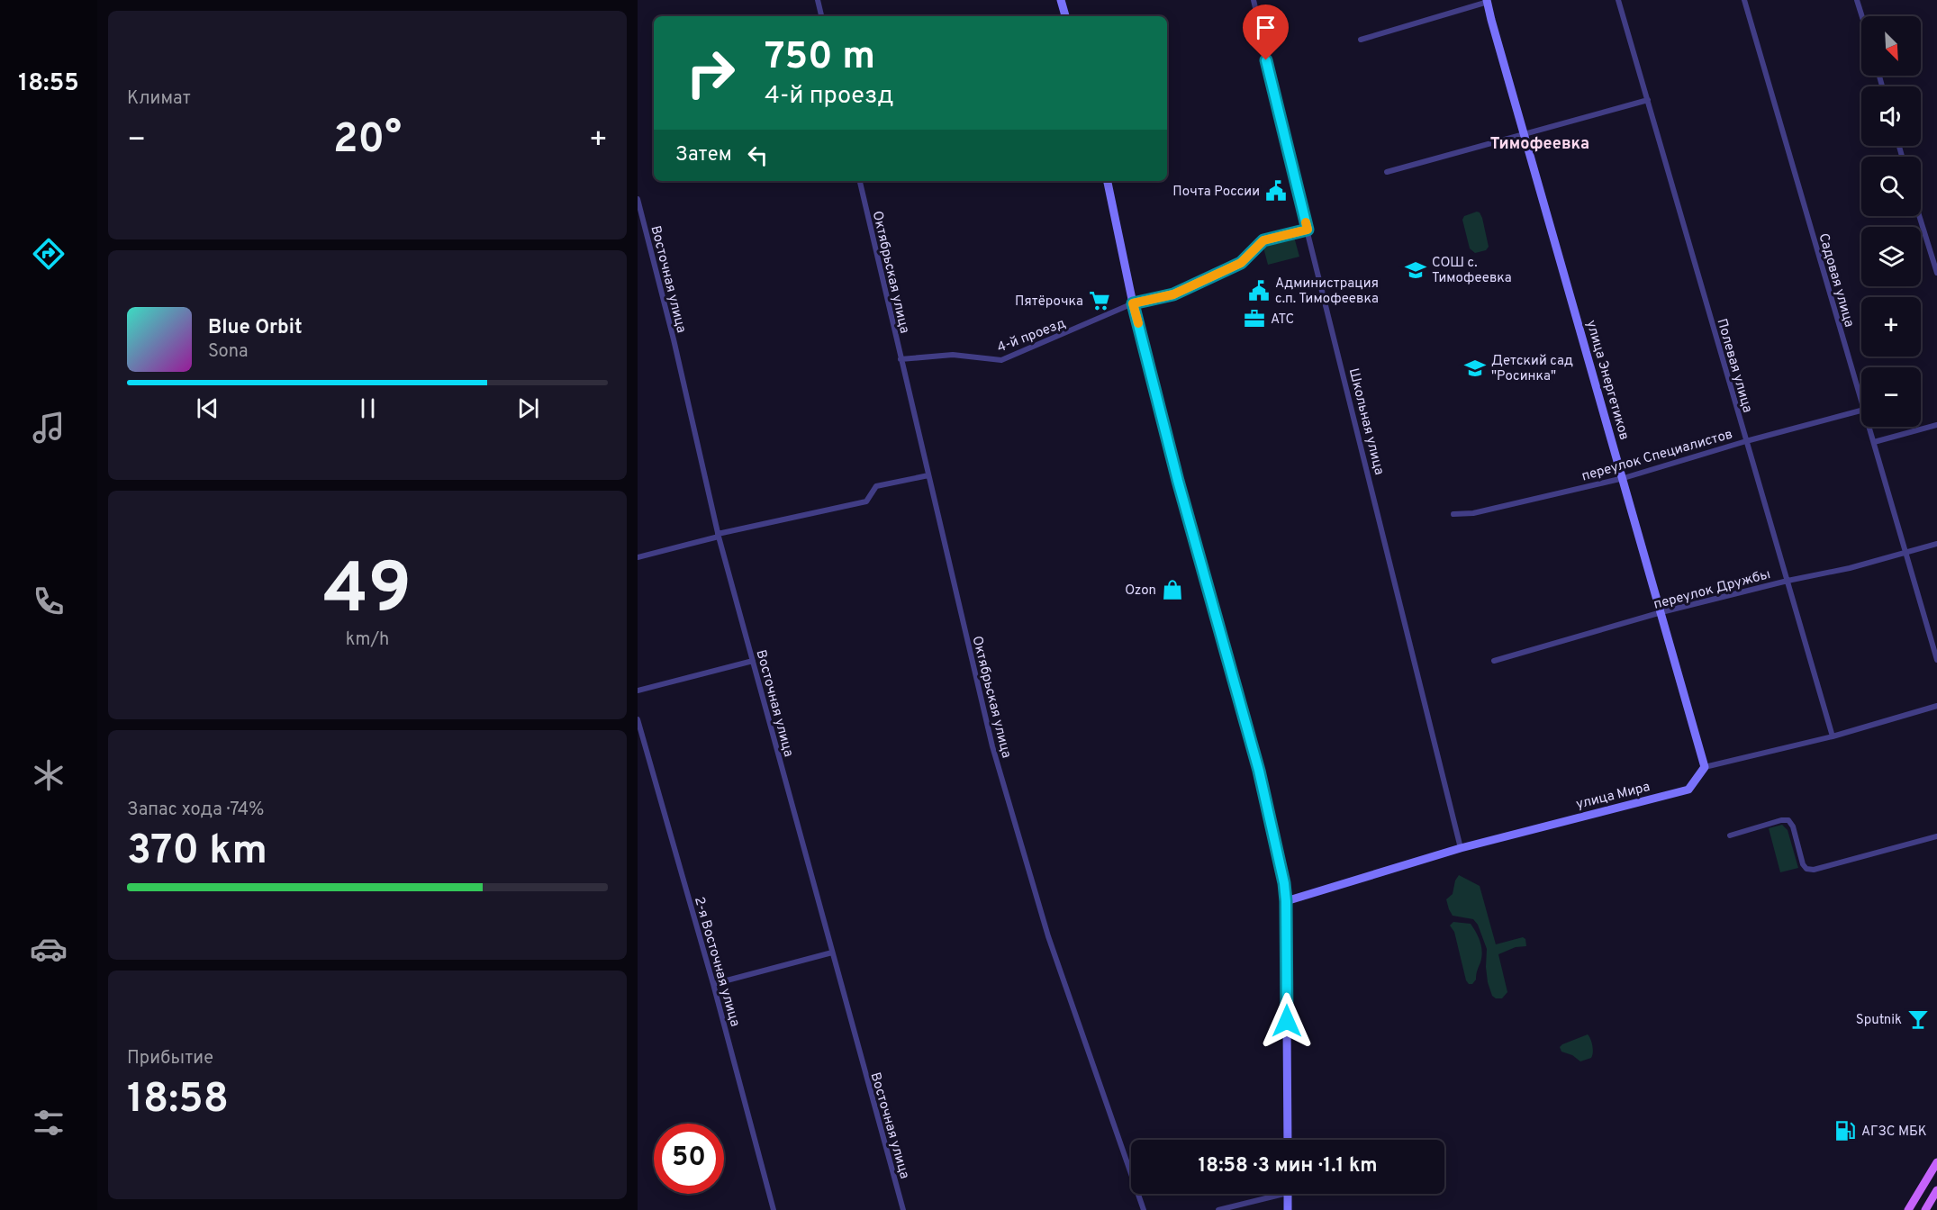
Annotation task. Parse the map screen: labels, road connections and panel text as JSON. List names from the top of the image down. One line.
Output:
{"streets":{"street":["Октябрьская улица","Восточная улица","Садовая улица","4-й проезд","Полевая улица","улица Энергетиков","Школьная улица","переулок Специалистов","переулок Дружбы","улица Мира","2-я Восточная улица"]},"crossings":[["Октябрьская улица","4-й проезд"],["Садовая улица","переулок Дружбы"],["4-й проезд","Школьная улица"],["Полевая улица","переулок Специалистов"],["Полевая улица","переулок Дружбы"],["улица Энергетиков","переулок Специалистов"],["улица Энергетиков","переулок Дружбы"],["улица Энергетиков","улица Мира"],["Школьная улица","улица Мира"]],"districts":["Тимофеевка"],"places":{"public building":["Почта России","Администрация с.п. Тимофеевка"],"school or university":["СОШ с. Тимофеевка","Детский сад \"Росинка\""],"supermarket":["Пятёрочка"],"office":["АТС"],"shop":["Ozon"],"bar":["Sputnik"],"fuel station":["АГЗС МБК"]},"north":"bottom right","page":{"tabs":"18:55","tile":["Климат",["49","km/h"],["Запас хода · 74%","370 km"],["Прибытие","18:58"]],"map_buttons":["+","−"],"turn":["750 m","4-й проезд"],"heat":["−","20°","+"],"then":"Затем","song":["Blue Orbit","Sona"],"limit":"50","trip":"18:58 · 3 мин · 1.1 km"}}
